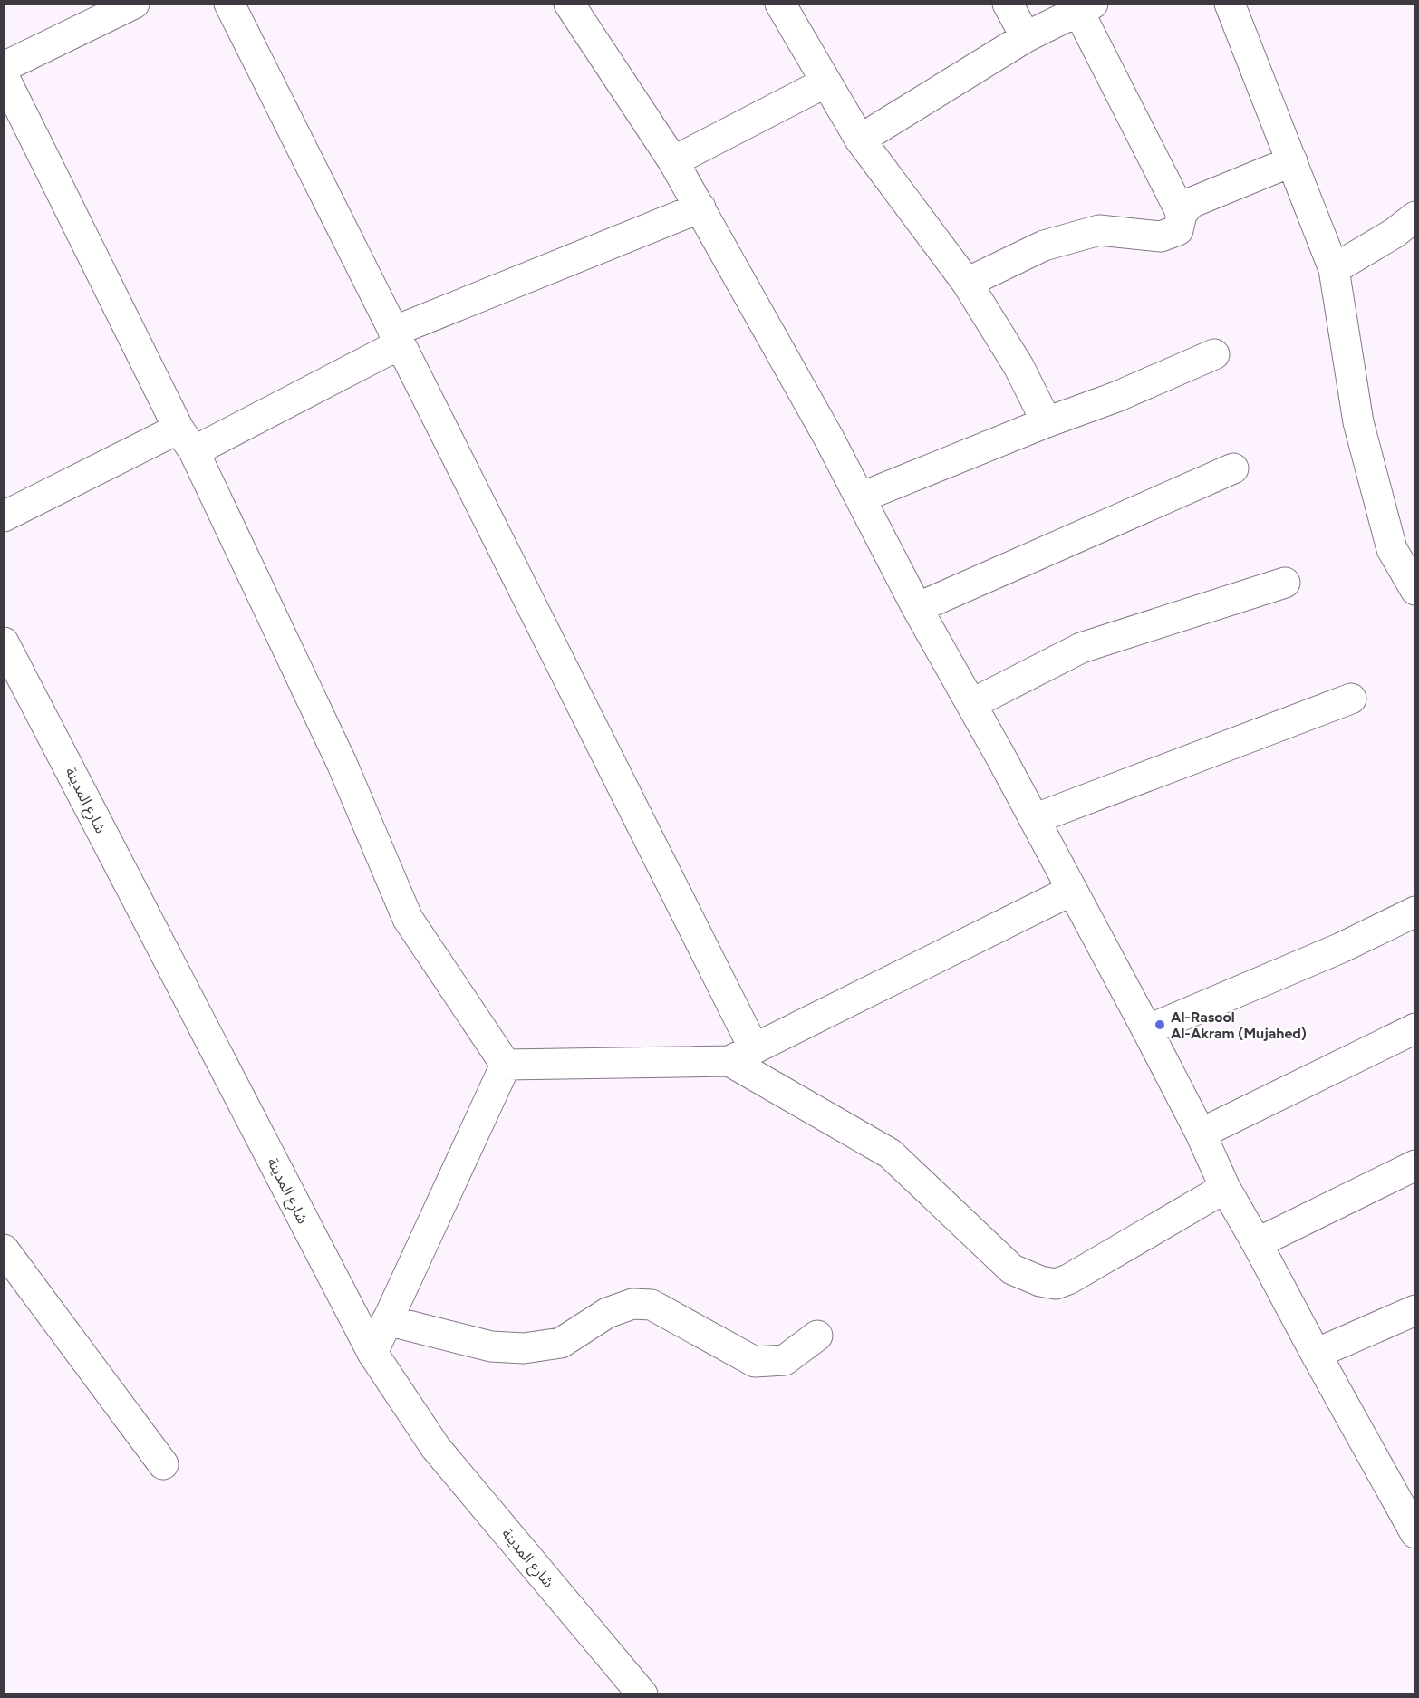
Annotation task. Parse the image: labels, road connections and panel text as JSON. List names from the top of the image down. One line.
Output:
{"streets":{"street":["شارع المدينة"]},"places":["Al-Rasool Al-Akram (Mujahed)"]}
